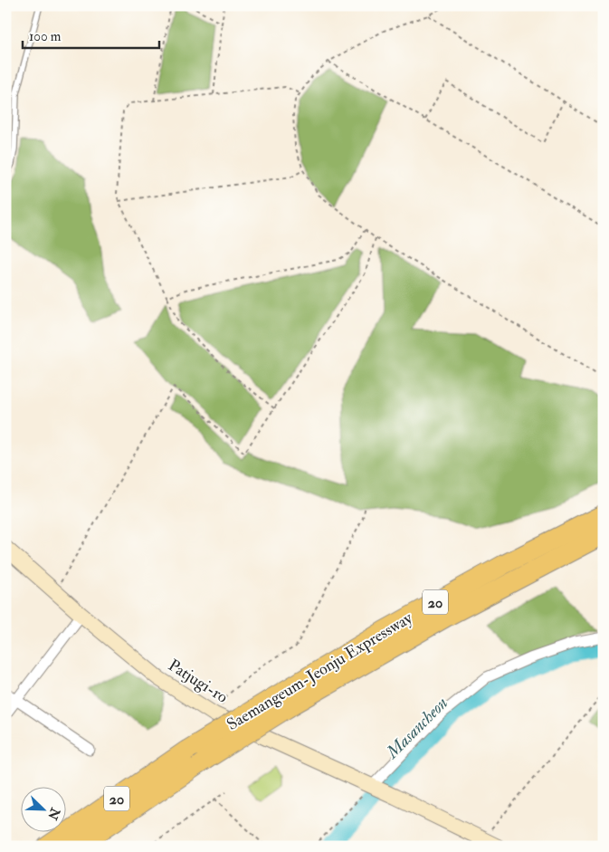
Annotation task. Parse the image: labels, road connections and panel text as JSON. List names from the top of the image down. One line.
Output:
{"streets":{"highway":["20","Saemangeum-Jeonju Expressway"],"street":["Patjugi-ro"]},"water":["Masancheon"],"scale_bar":"100 m","north":"bottom right"}
